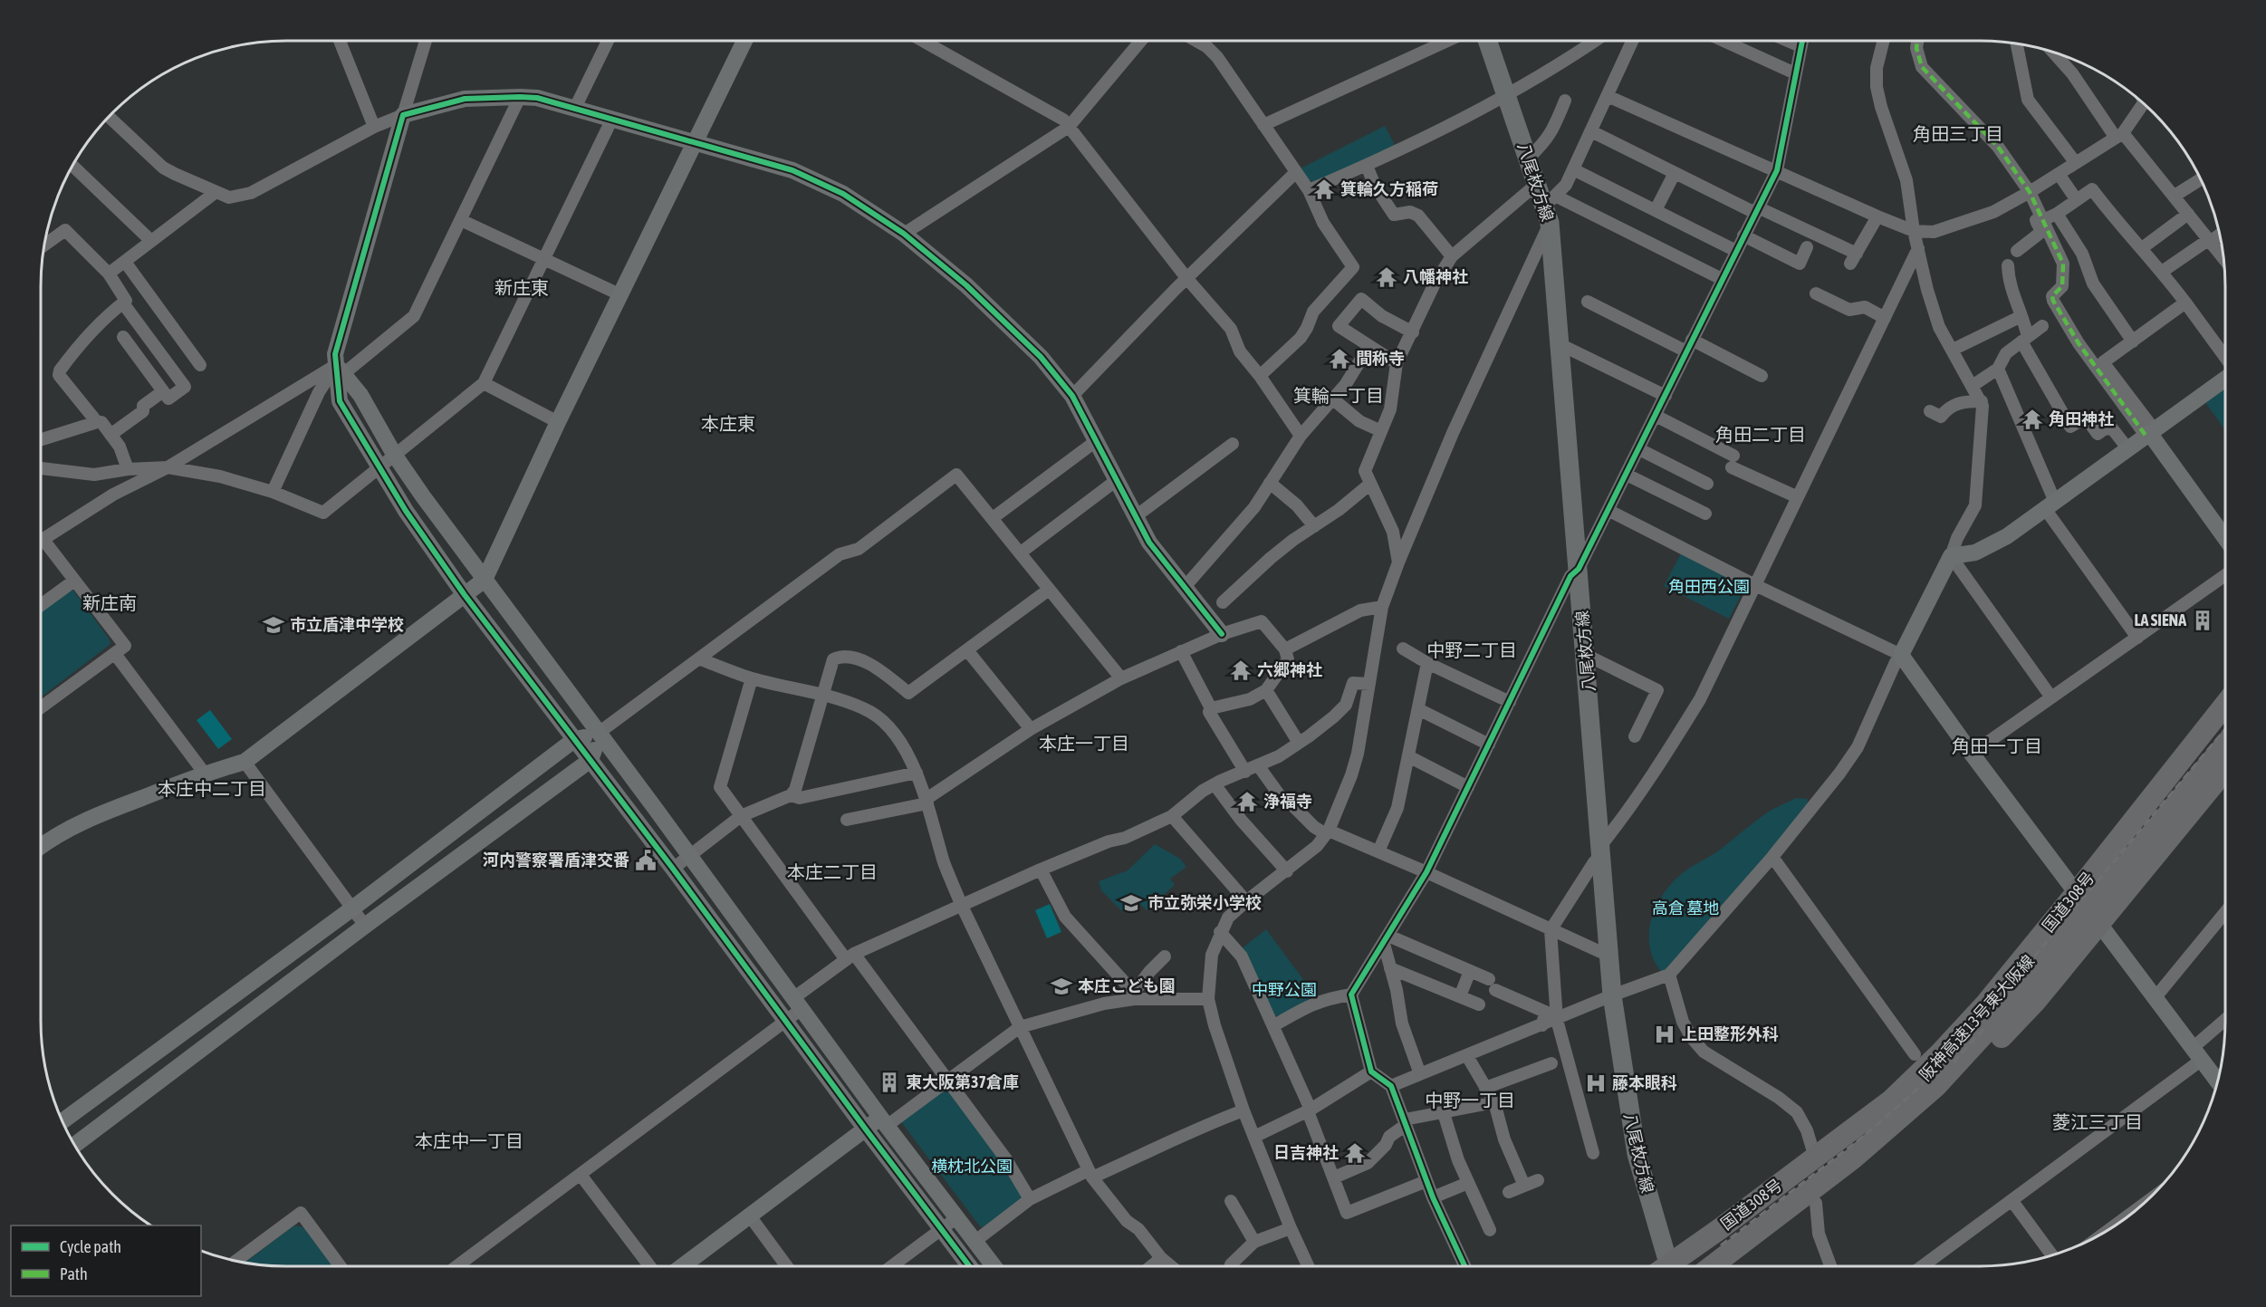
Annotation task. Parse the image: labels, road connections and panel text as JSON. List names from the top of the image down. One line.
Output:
{"streets":{"highway":["国道308号","阪神高速13号東大阪線"],"main road":["八尾枚方線"]},"districts":["角田三丁目","新庄東","箕輪一丁目","本庄東","角田二丁目","新庄南","中野二丁目","本庄一丁目","角田一丁目","本庄中二丁目","本庄二丁目","中野一丁目","菱江三丁目","本庄中一丁目"],"parks":["角田西公園","高倉 墓地","中野公園","横枕北公園"],"places":{"temple":["箕輪久方稲荷","八幡神社","間称寺","角田神社","六郷神社","浄福寺","日吉神社"],"building":["LA SIENA","東大阪第37倉庫"],"school or university":["市立盾津中学校","市立弥栄小学校","本庄こども園"],"public building":["河内警察署盾津交番"],"hospital":["上田整形外科","藤本眼科"]},"legend":["Cycle path","Path"]}
